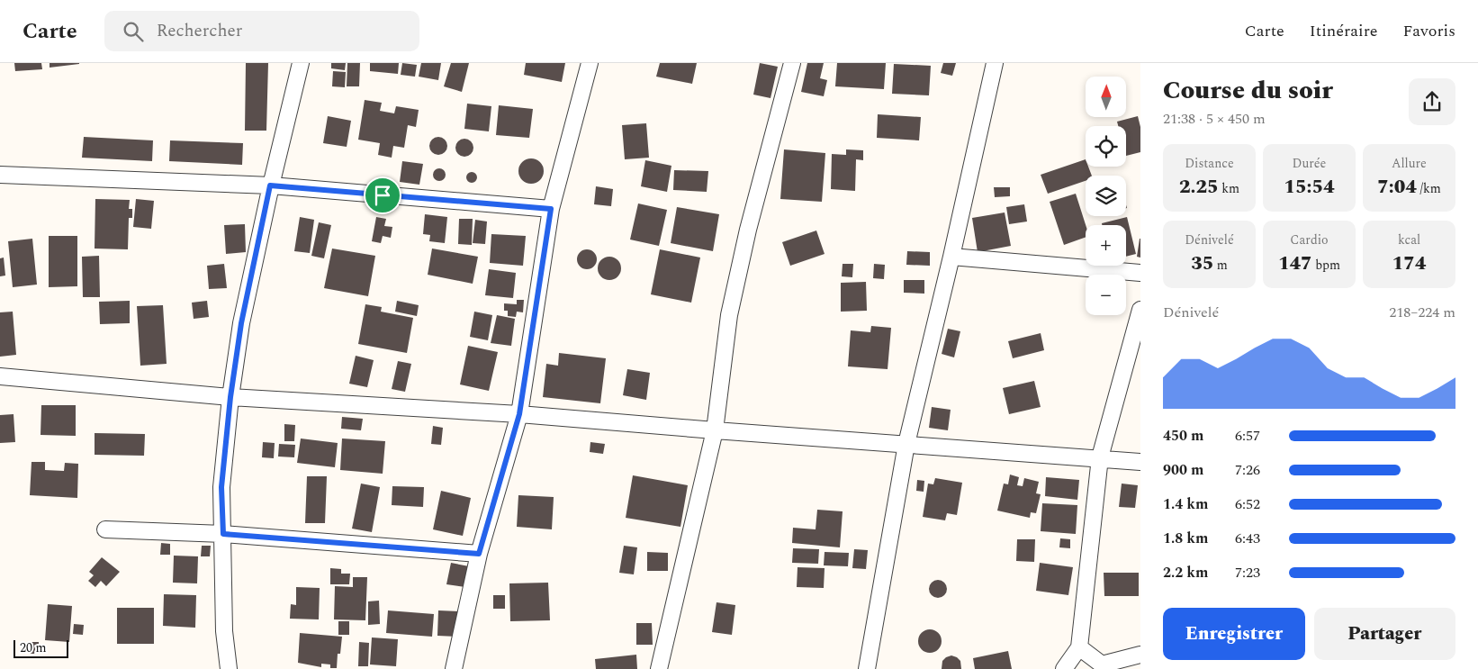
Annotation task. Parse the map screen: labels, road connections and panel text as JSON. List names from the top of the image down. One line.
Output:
{"scale_bar":"20 m","north":"top","page":{"header":"Carte","search":"Rechercher","nav":["Carte","Itinéraire","Favoris"],"heading":["Course du soir","21:38 · 5 × 450 m"],"map_buttons":["+","−"],"stats":[["Distance","2.25 km"],["Durée","15:54"],["Allure","7:04 /km"],["Dénivelé","35 m"],["Cardio","147 bpm"],["kcal","174"]],"chart":["Dénivelé","218–224 m"],"list":[{"name":"450 m","note":"6:57"},{"name":"900 m","note":"7:26"},{"name":"1.4 km","note":"6:52"},{"name":"1.8 km","note":"6:43"},{"name":"2.2 km","note":"7:23"}],"buttons":["Enregistrer","Partager"],"scale":"20 m"}}
